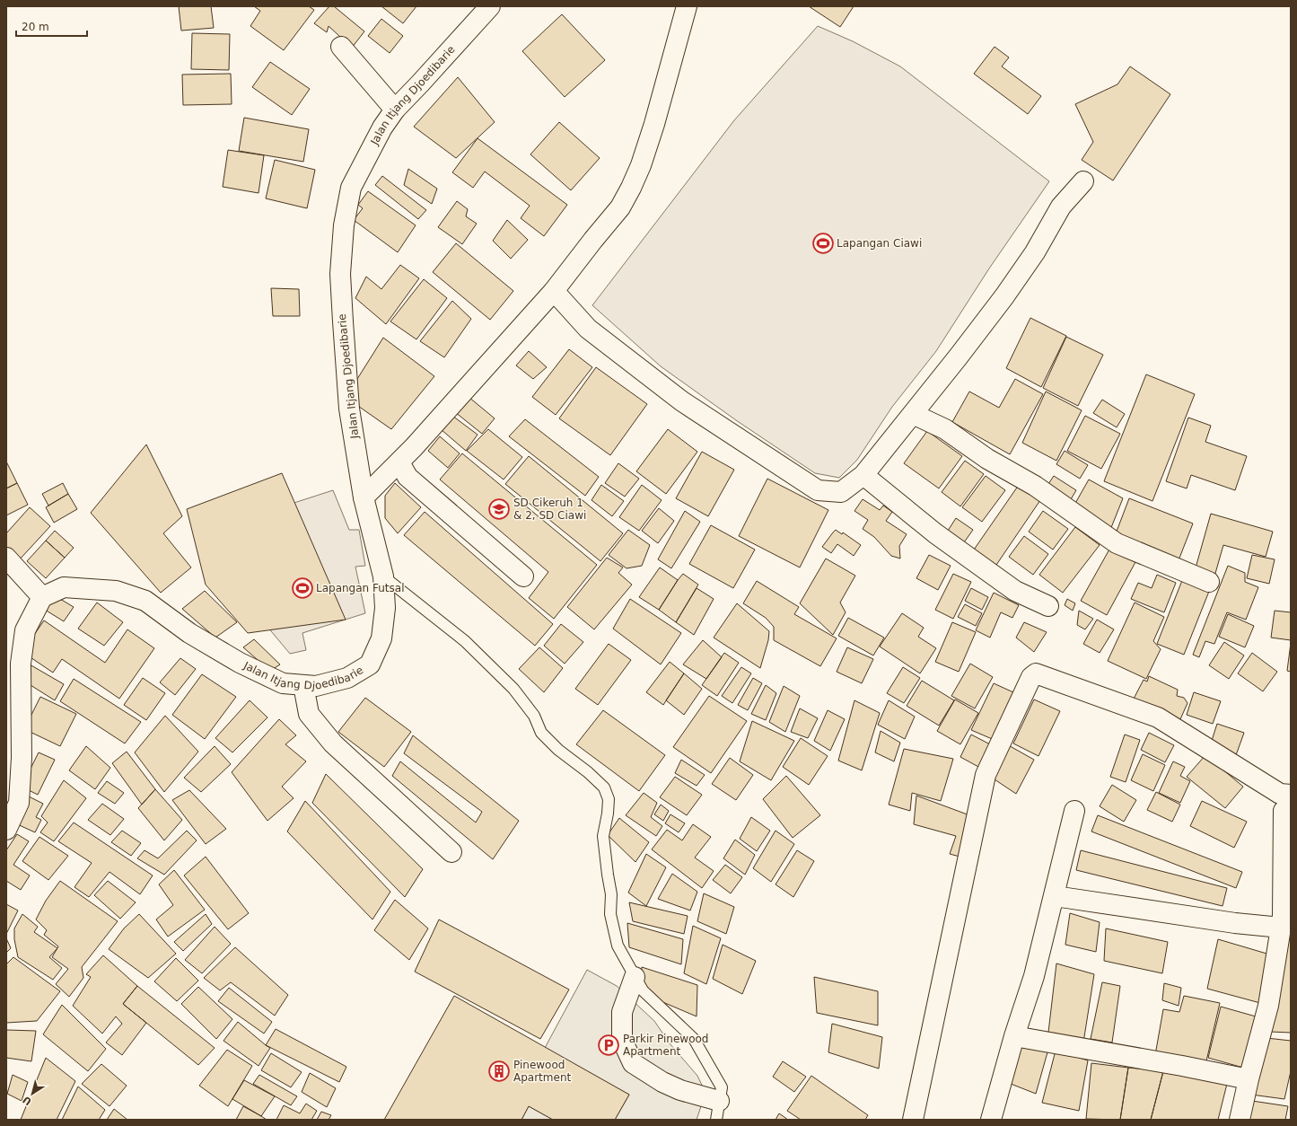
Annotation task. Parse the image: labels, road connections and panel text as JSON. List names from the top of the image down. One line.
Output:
{"streets":{"street":["Jalan Itjang Djoedibarie"]},"places":{"sports":["Lapangan Ciawi","Lapangan Futsal"],"school or university":["SD Cikeruh 1 & 2, SD Ciawi"],"parking":["Parkir Pinewood Apartment"],"building":["Pinewood Apartment"]},"scale_bar":"20 m","north":"bottom left"}
